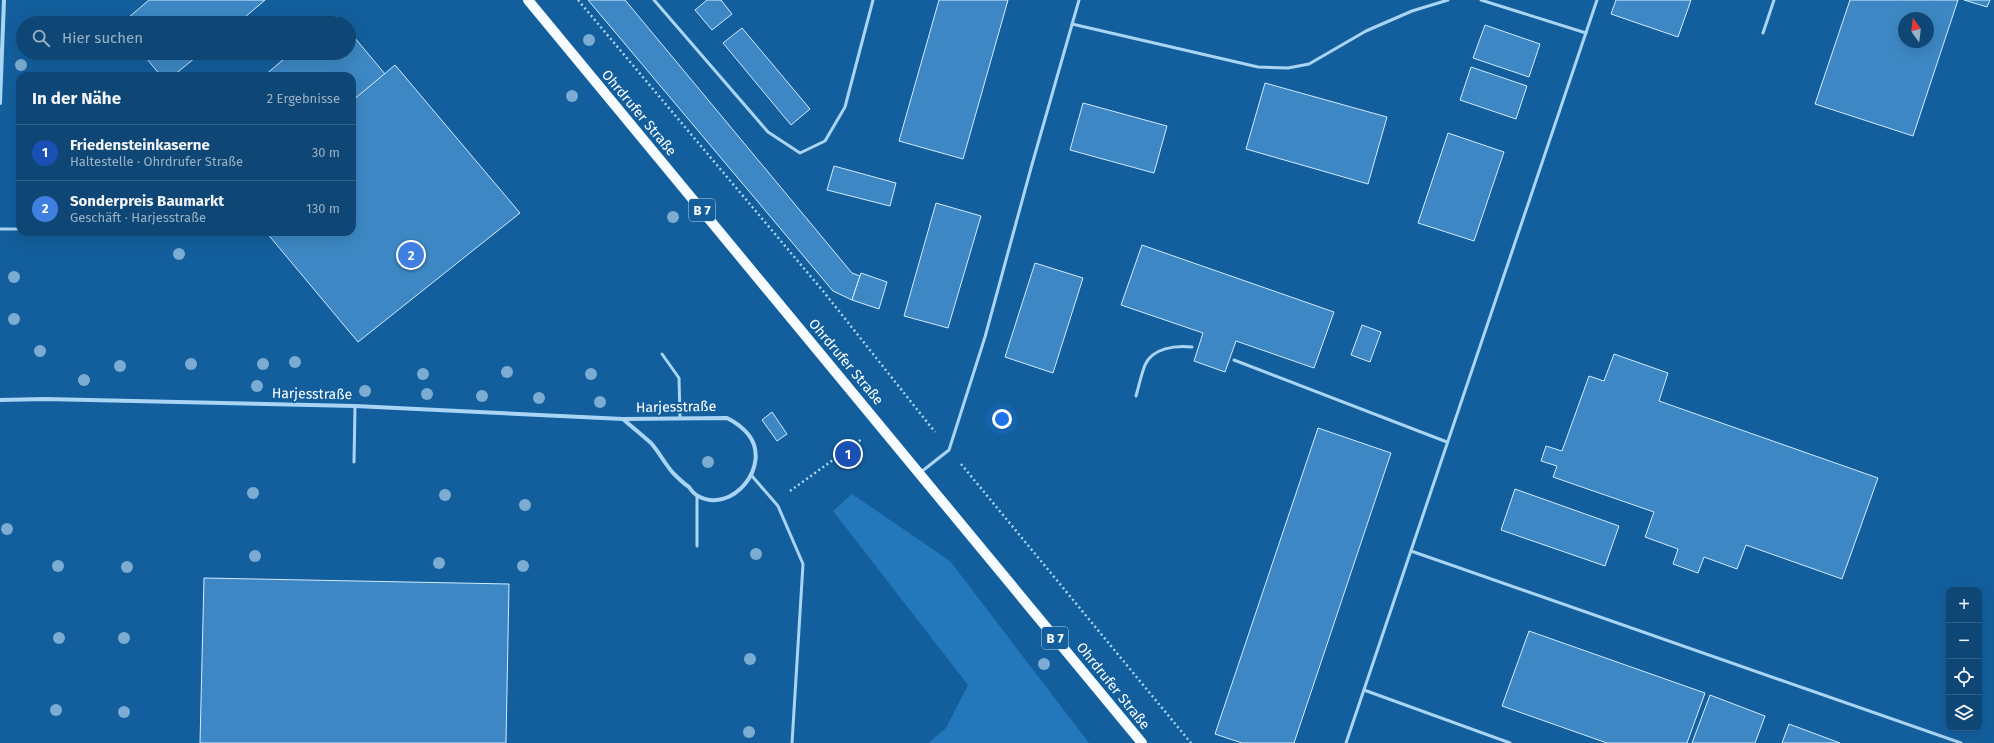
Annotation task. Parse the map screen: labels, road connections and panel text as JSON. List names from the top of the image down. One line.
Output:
{"streets":{"main road":["Ohrdrufer Straße","B 7"],"street":["Harjesstraße"]},"north":"top","page":{"search":"Hier suchen","heading":["In der Nähe","2 Ergebnisse"],"list":[{"mark":"1","name":"Friedensteinkaserne","note":"Haltestelle · Ohrdrufer Straße","value":"30 m"},{"mark":"2","name":"Sonderpreis Baumarkt","note":"Geschäft · Harjesstraße","value":"130 m"}],"pins":["2","1"],"map_buttons":["+","−"]}}
